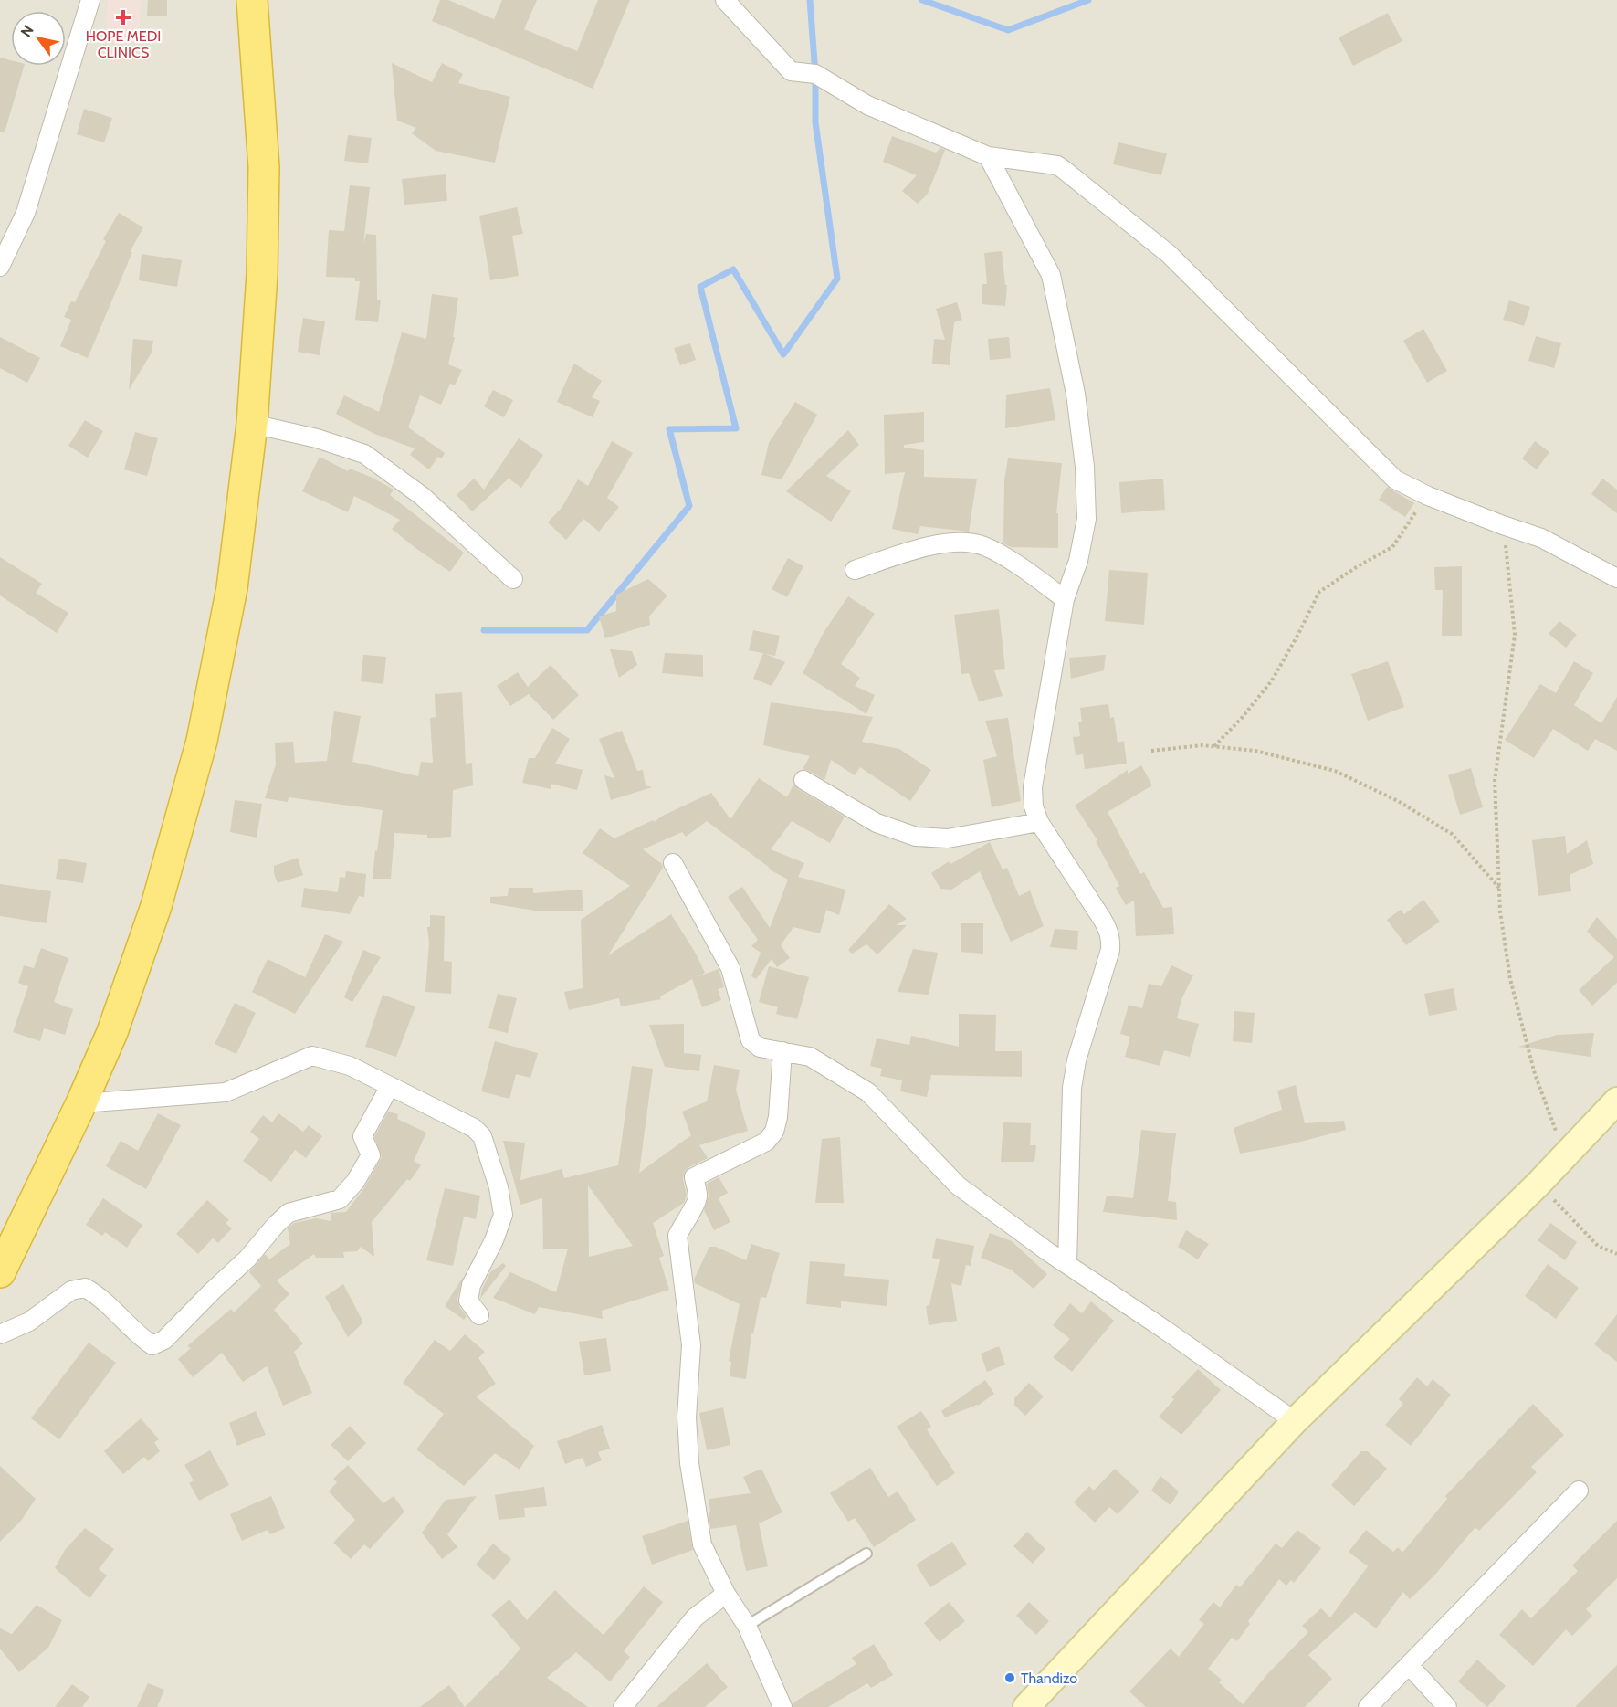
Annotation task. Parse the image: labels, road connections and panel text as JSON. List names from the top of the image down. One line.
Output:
{"places":{"health":["HOPE MEDI CLINICS"],"other":["Thandizo"]},"north":"top left"}
